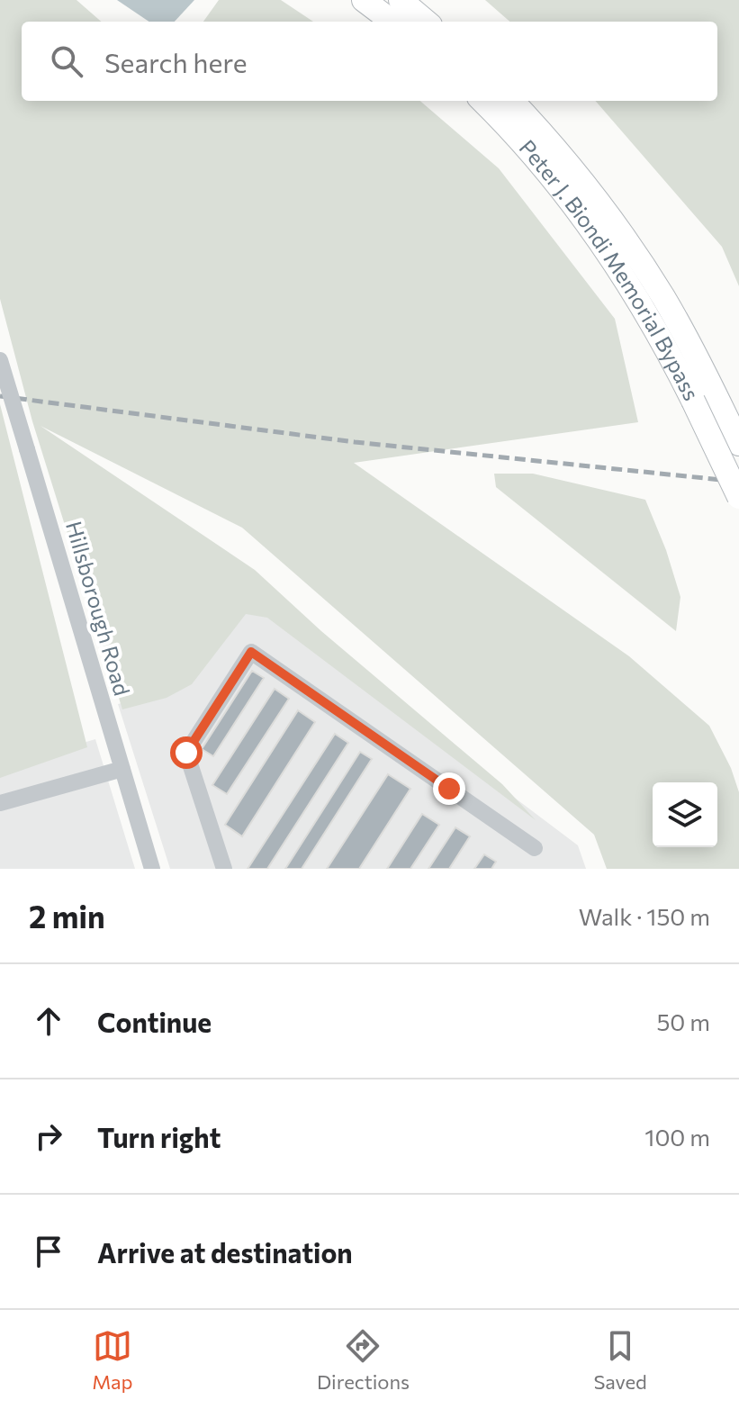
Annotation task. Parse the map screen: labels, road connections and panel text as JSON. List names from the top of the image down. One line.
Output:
{"streets":{"highway":["Peter J. Biondi Memorial Bypass"],"street":["Hillsborough Road"]},"page":{"search":"Search here","heading":["2 min","Walk · 150 m"],"list":[["Continue","50 m"],["Turn right","100 m"],"Arrive at destination"],"nav":["Map","Directions","Saved"]}}
